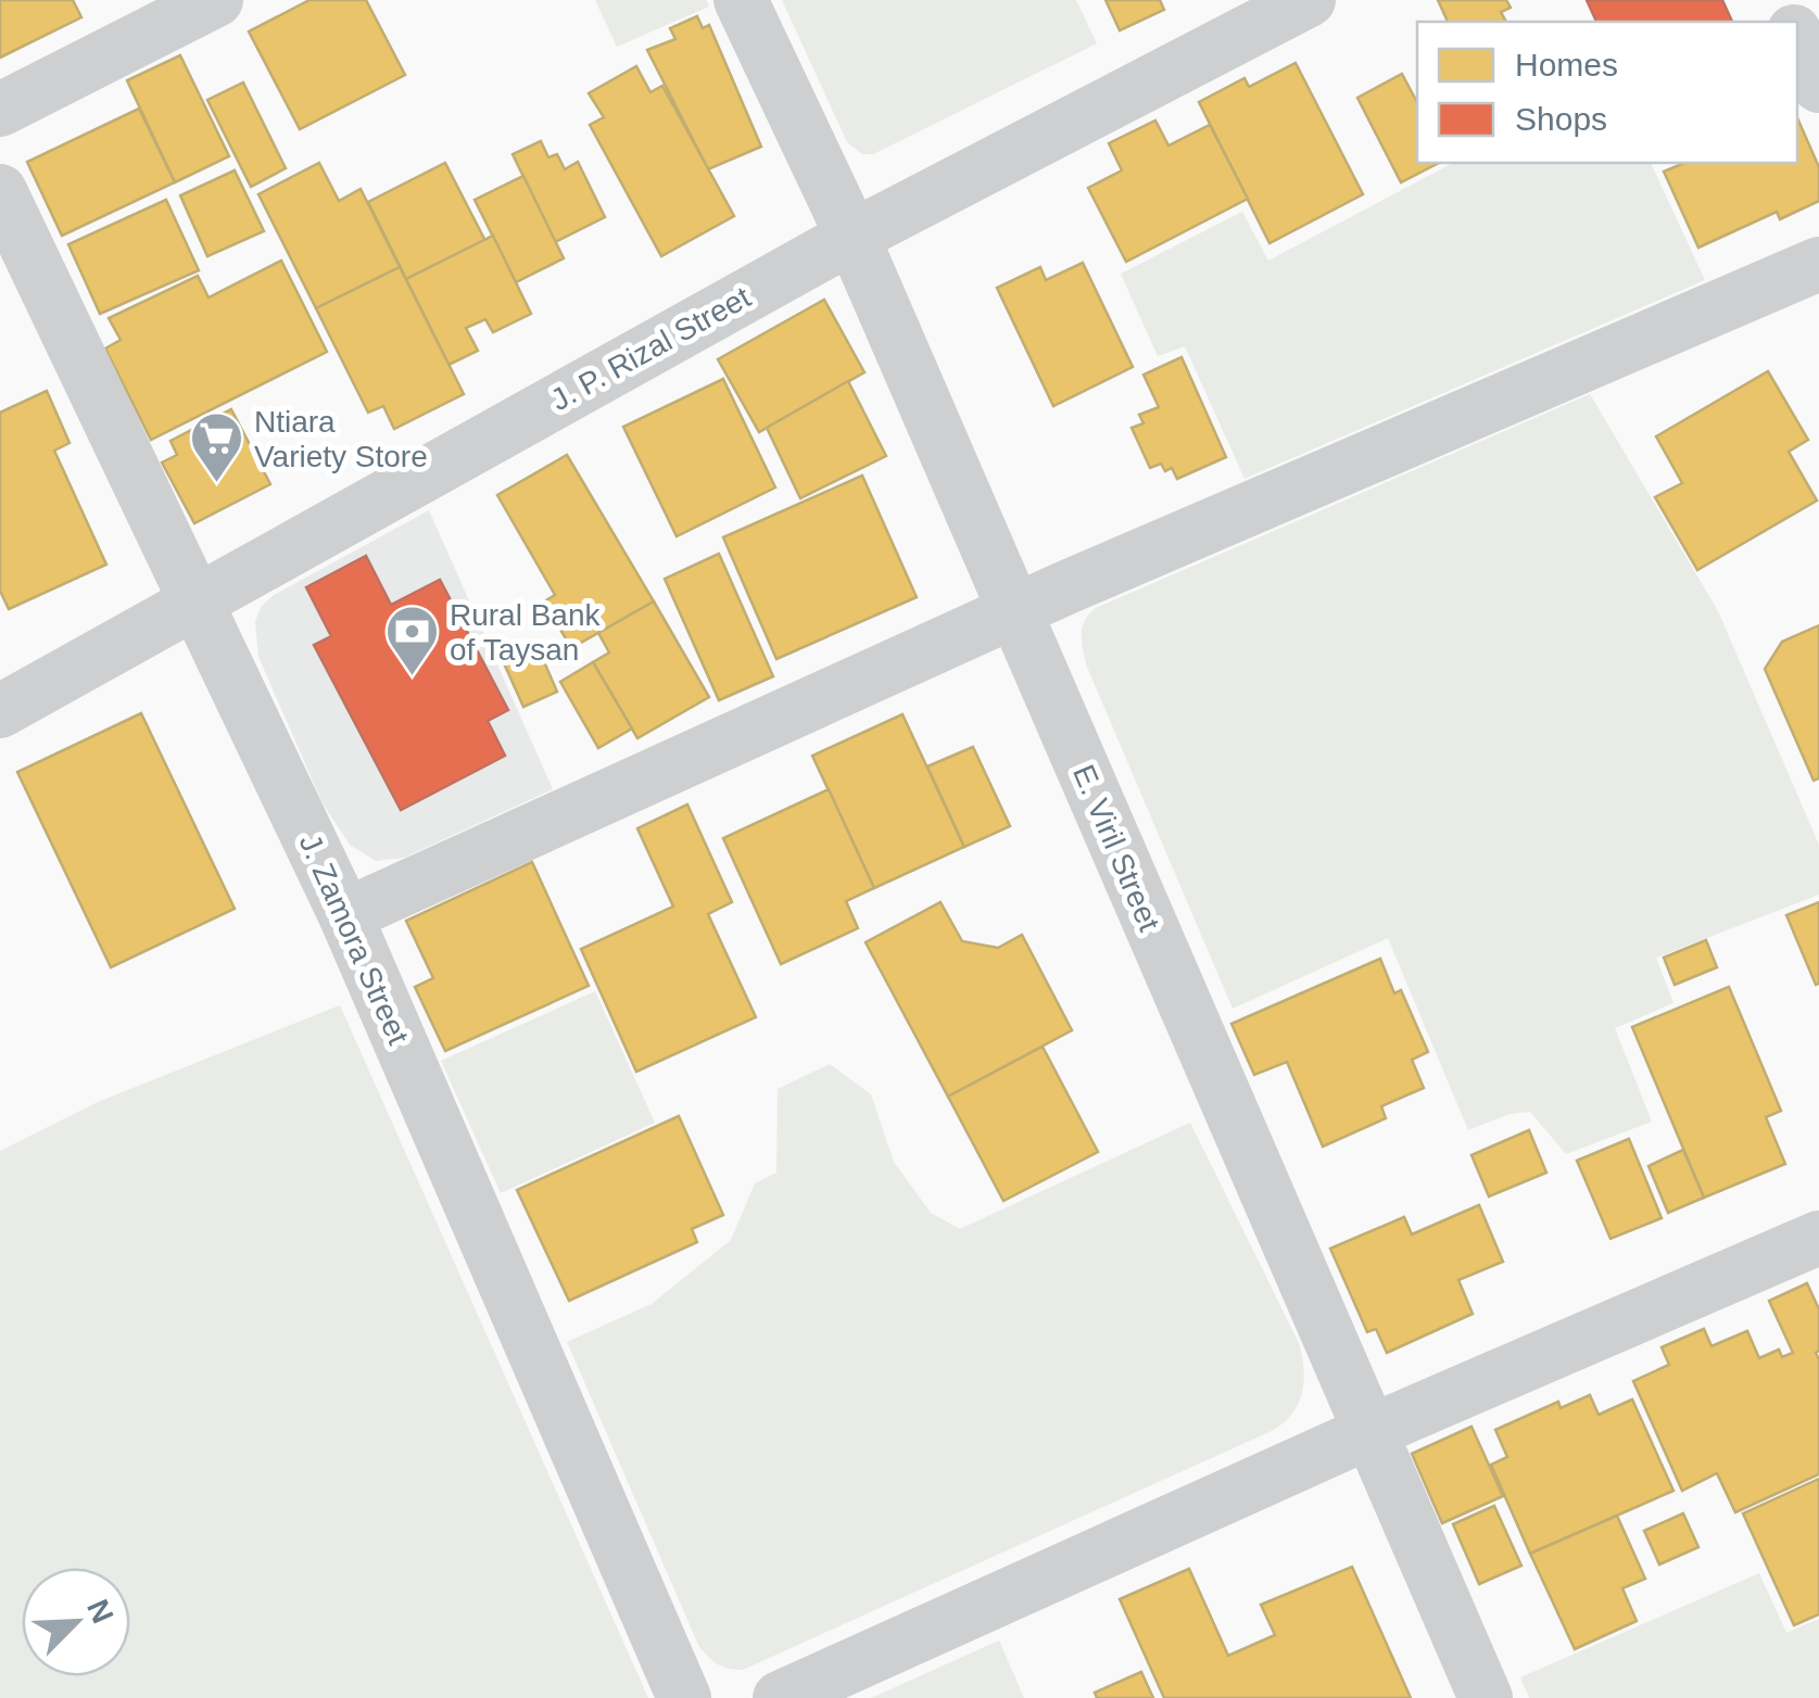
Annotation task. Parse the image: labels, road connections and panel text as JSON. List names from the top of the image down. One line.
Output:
{"streets":{"street":["J. P. Rizal Street","E. Viril Street","J. Zamora Street"]},"crossings":[["J. P. Rizal Street","E. Viril Street"],["J. P. Rizal Street","J. Zamora Street"]],"places":{"supermarket":["Ntiara Variety Store"],"bank":["Rural Bank of Taysan"]},"legend":["Homes","Shops"],"north":"top right"}
